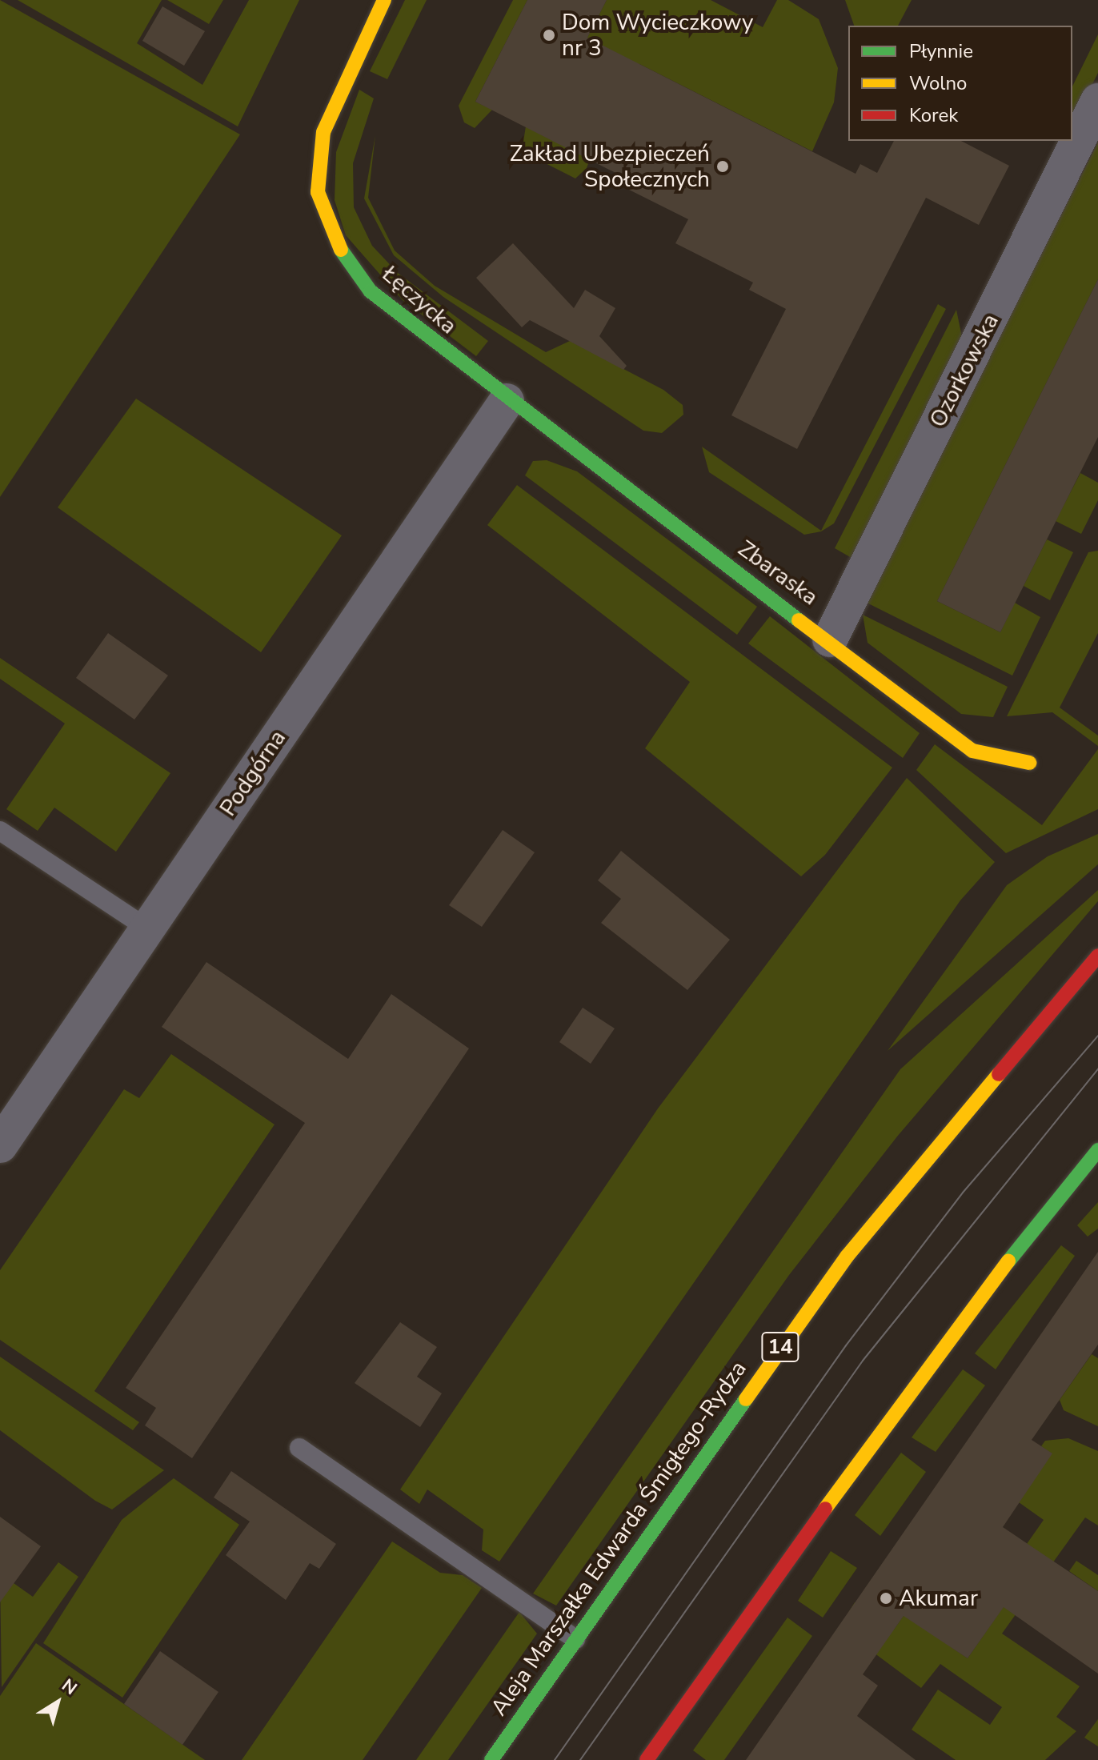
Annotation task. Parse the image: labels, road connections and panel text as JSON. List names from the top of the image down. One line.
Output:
{"streets":{"main road":["Łęczycka","Zbaraska","14","Aleja Marszałka Edwarda Śmigłego-Rydza"],"street":["Ozorkowska","Podgórna"]},"crossings":[["Łęczycka","Zbaraska"],["Łęczycka","Podgórna"],["Ozorkowska","Zbaraska"],["Zbaraska","Podgórna"]],"places":["Dom Wycieczkowy nr 3","Zakład Ubezpieczeń Społecznych","Akumar"],"legend":["Płynnie","Wolno","Korek"],"north":"top right"}
